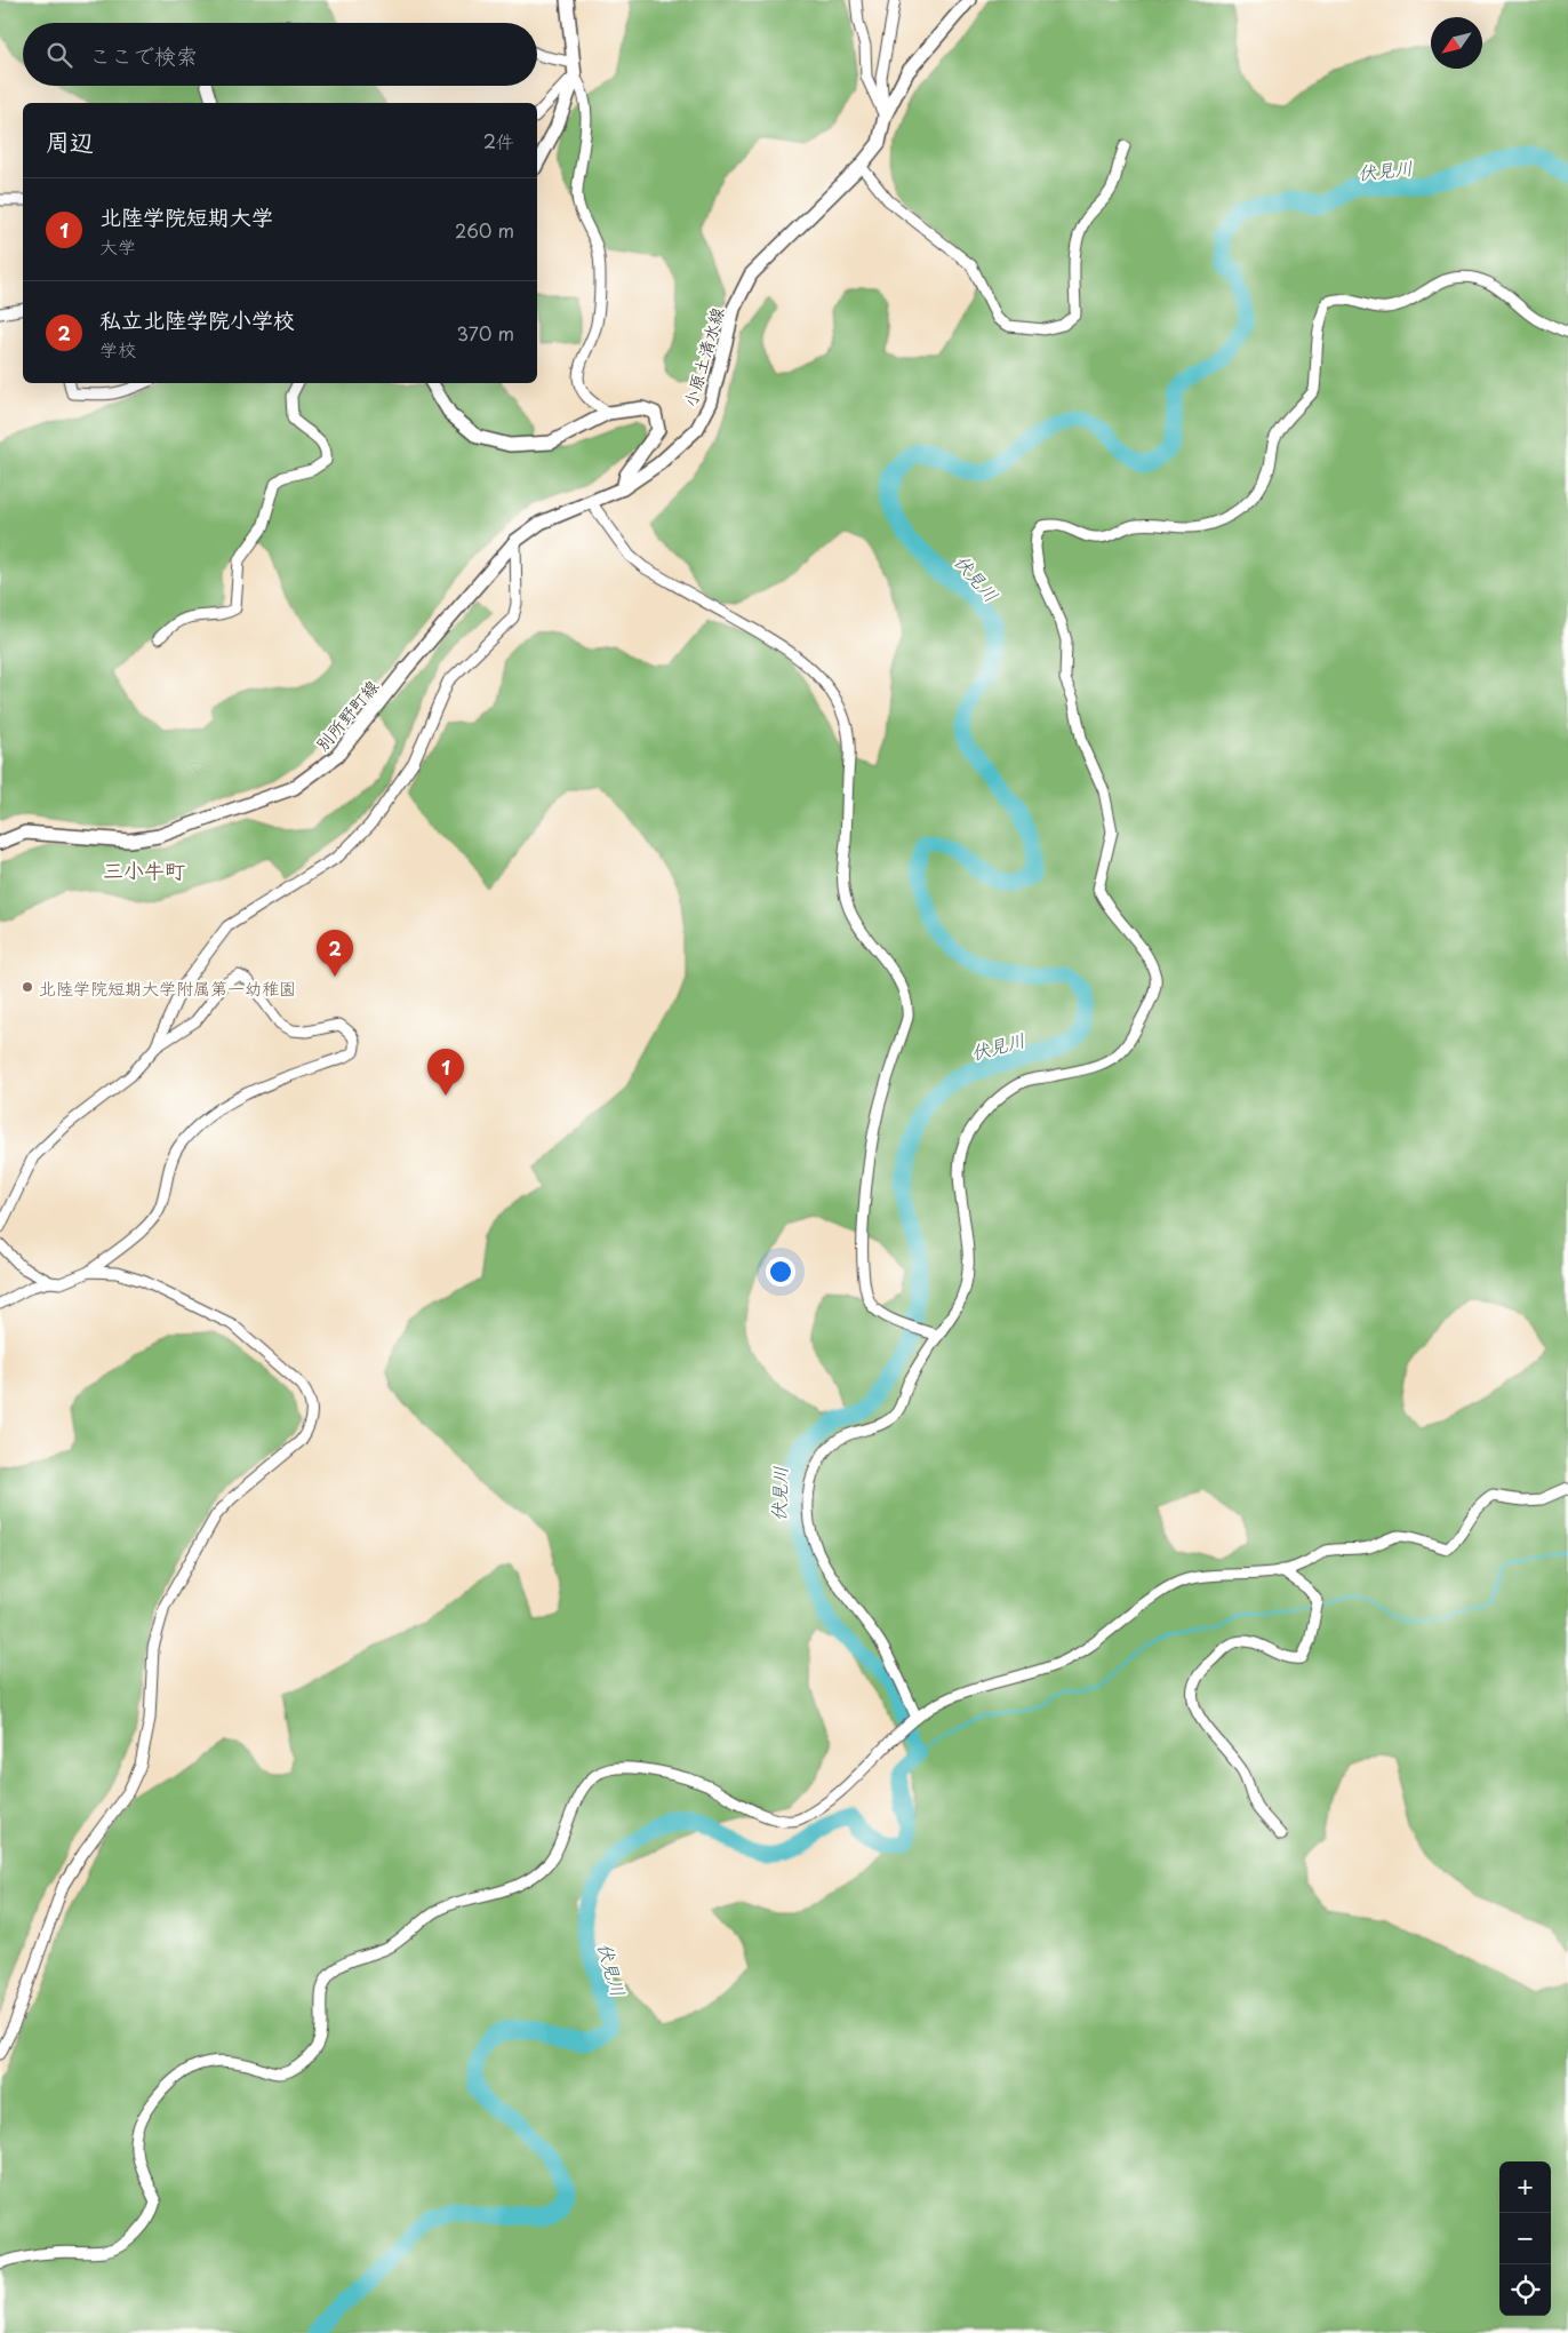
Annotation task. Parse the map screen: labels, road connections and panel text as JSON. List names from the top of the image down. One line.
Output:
{"streets":{"main road":["小原土清水線","別所野町線"]},"crossings":[["小原土清水線","別所野町線"]],"districts":["三小牛町"],"water":["伏見川"],"places":["北陸学院短期大学附属第一幼稚園"],"north":"bottom left","page":{"search":"ここで検索","heading":["周辺","2件"],"list":[{"mark":"1","name":"北陸学院短期大学","note":"大学","value":"260 m"},{"mark":"2","name":"私立北陸学院小学校","note":"学校","value":"370 m"}],"pins":["2","1"],"map_buttons":["+","−"]}}
